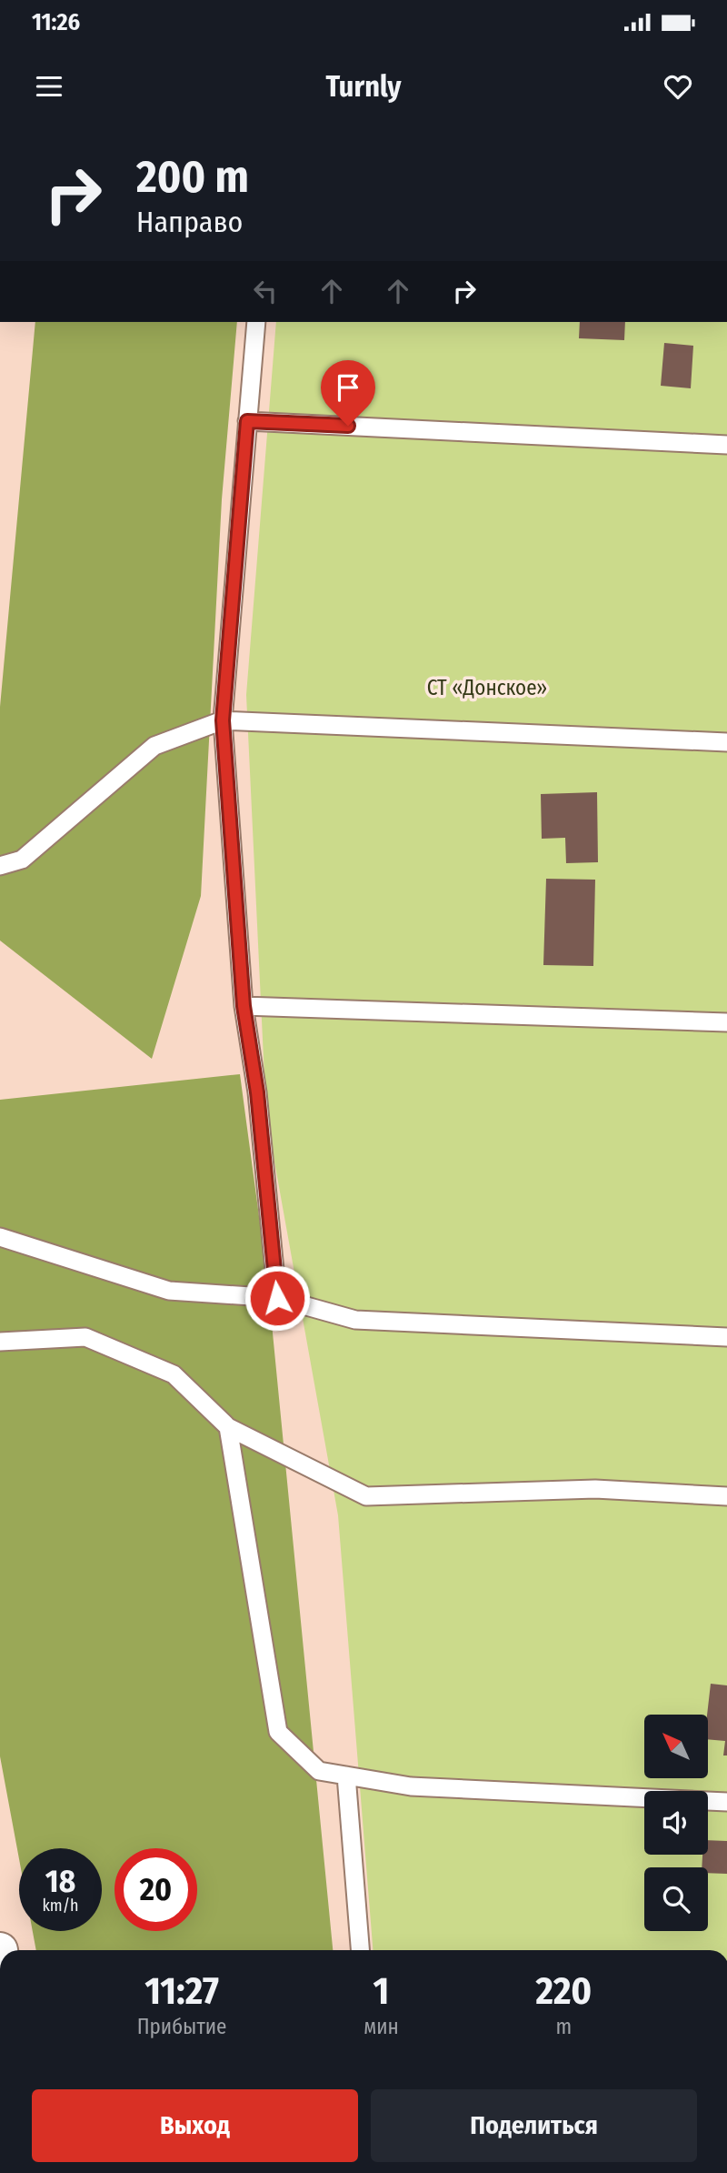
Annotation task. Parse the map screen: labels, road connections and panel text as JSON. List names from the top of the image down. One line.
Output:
{"parks":["СТ «Донское»"],"north":"top left","page":{"status":"11:26","header":"Turnly","turn":["200 m","Направо"],"speed":"18 km/h","limit":"20","eta":["11:27","Прибытие","1","мин","220","m"],"buttons":["Выход","Поделиться"]}}
